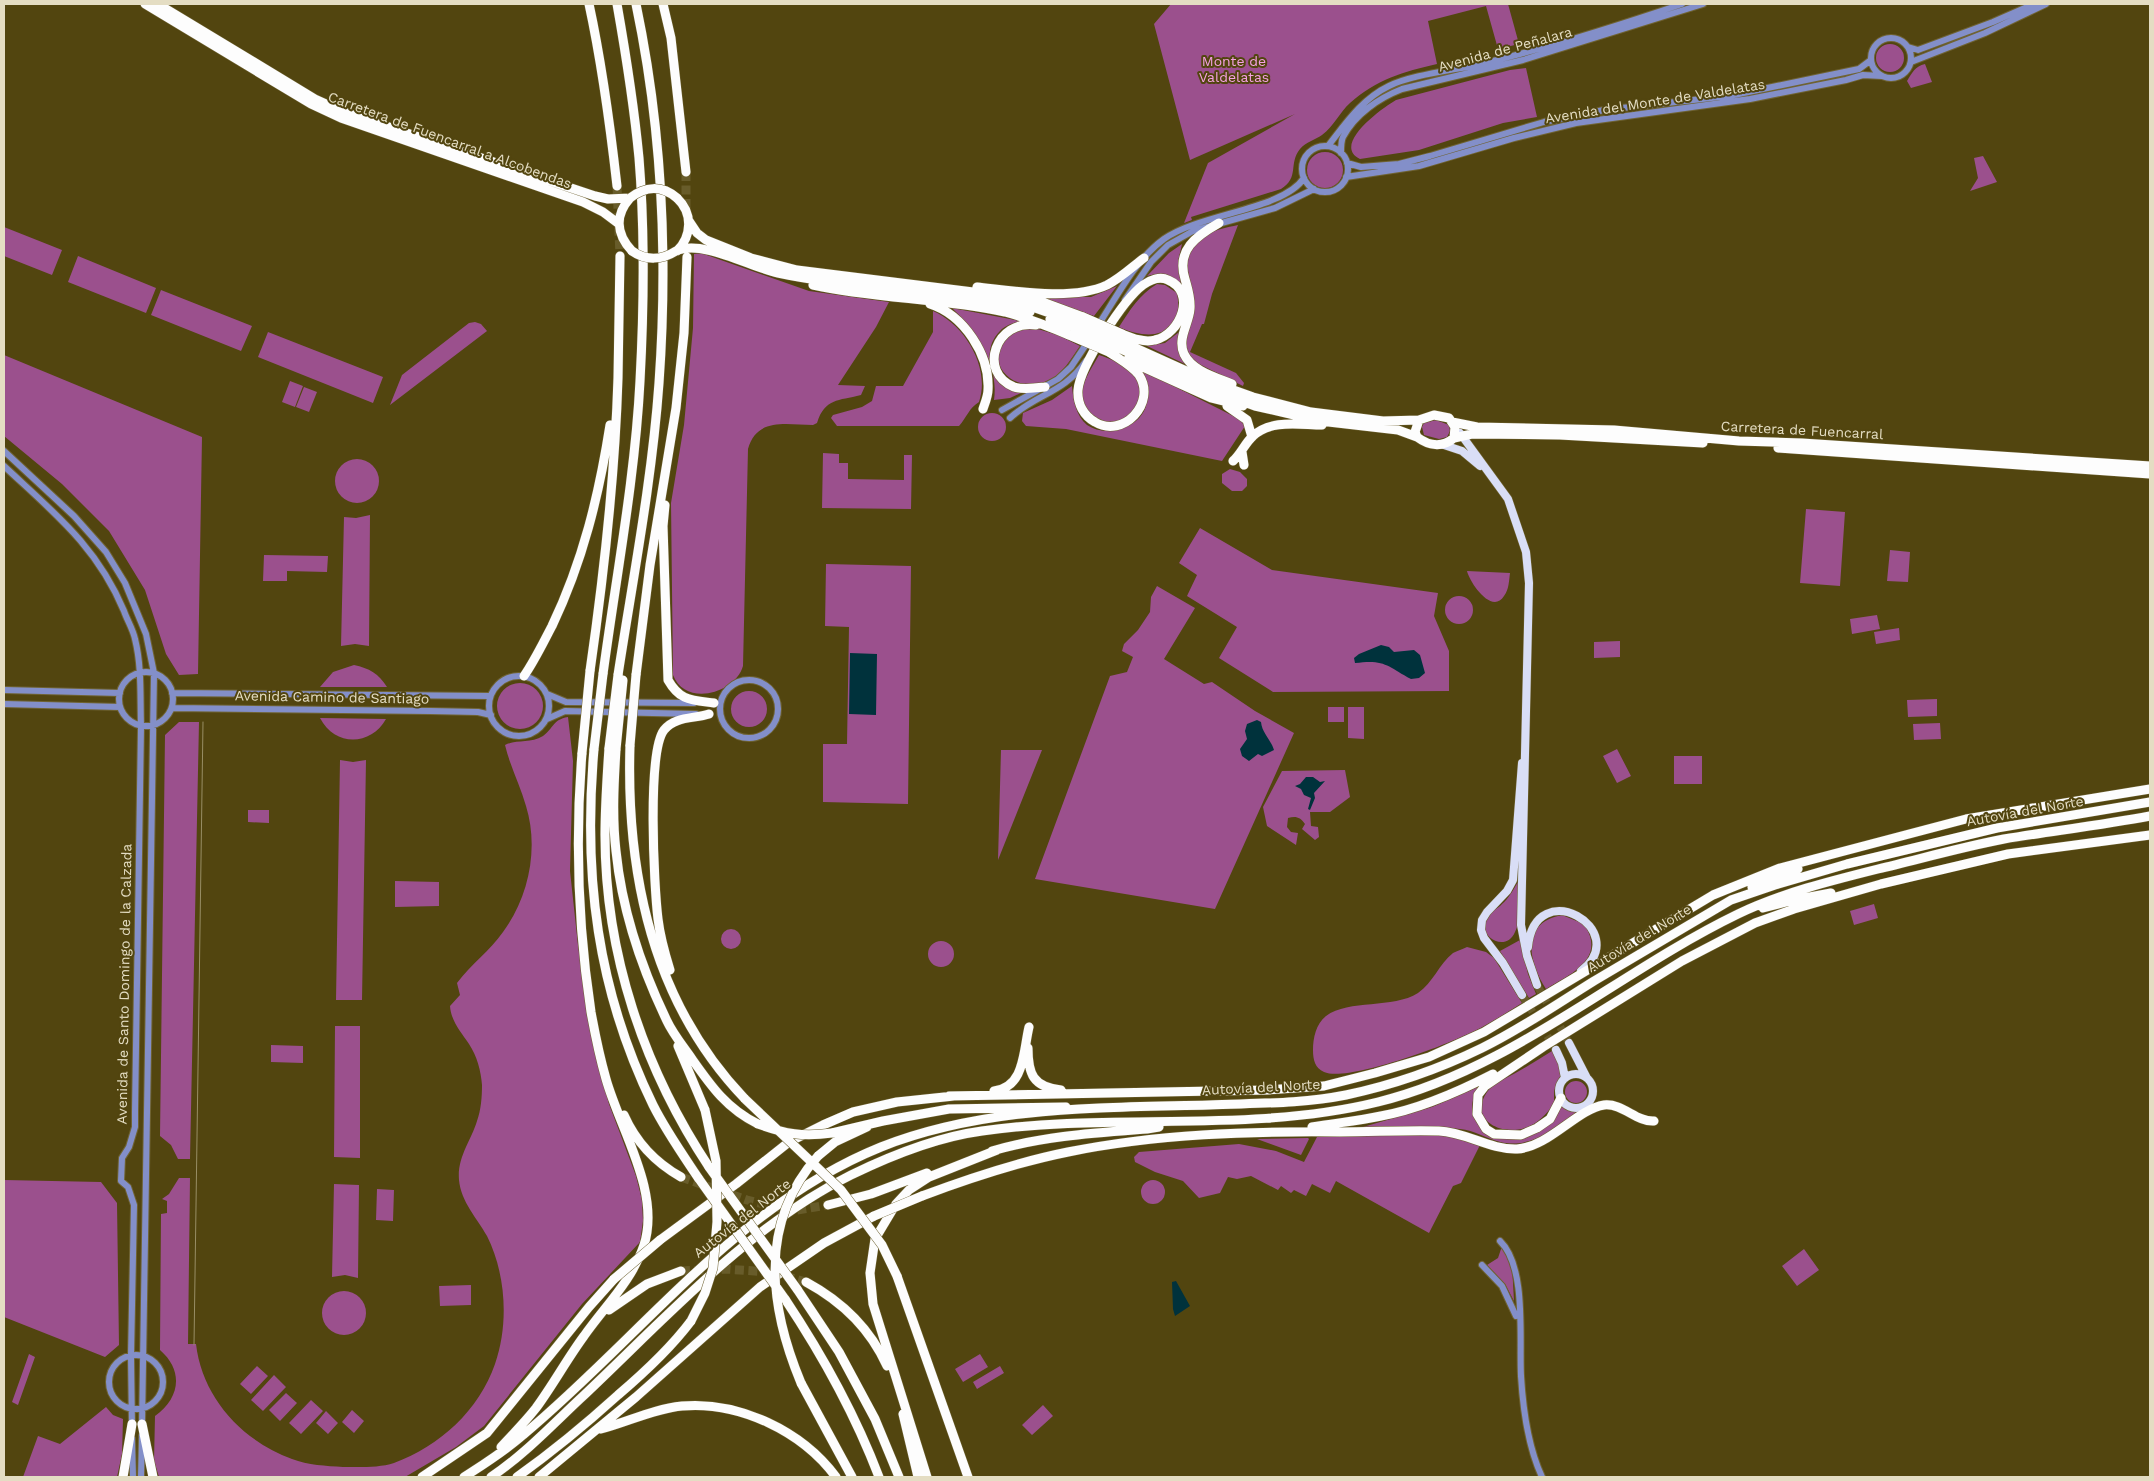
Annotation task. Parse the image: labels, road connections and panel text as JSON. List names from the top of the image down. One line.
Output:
{"streets":{"highway":["Carretera de Fuencarral a Alcobendas","Carretera de Fuencarral","Autovía del Norte"],"street":["Avenida de Peñalara","Avenida del Monte de Valdelatas","Avenida Camino de Santiago","Avenida de Santo Domingo de la Calzada"]},"crossings":[["Avenida de Peñalara","Avenida del Monte de Valdelatas"]],"parks":["Monte de Valdelatas"]}
